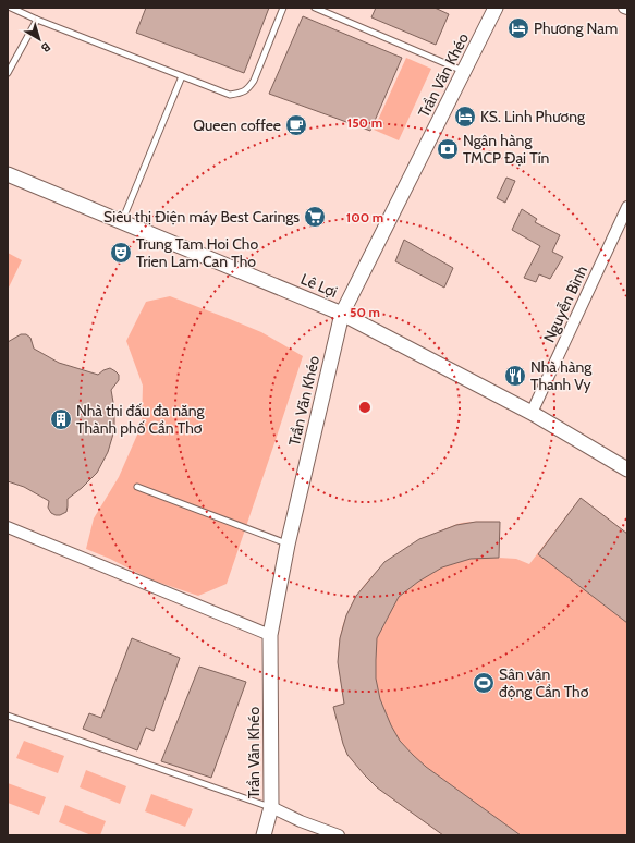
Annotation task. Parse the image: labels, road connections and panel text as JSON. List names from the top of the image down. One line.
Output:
{"streets":{"street":["Trần Văn Khéo","Lê Lợi","Nguyễn Bình"]},"crossings":[["Trần Văn Khéo","Lê Lợi"],["Lê Lợi","Nguyễn Bình"]],"places":{"hotel":["Phương Nam","KS. Linh Phương"],"cafe":["Queen coffee"],"bank":["Ngân hàng TMCP Đại Tín"],"supermarket":["Siêu thị Điện máy Best Carings"],"theatre":["Trung Tam Hoi Cho Trien Lam Can Tho"],"restaurant":["Nhà hàng Thanh Vy"],"building":["Nhà thi đấu đa năng Thành phố Cần Thơ"],"sports":["Sân vận động Cần Thơ"]},"north":"bottom right","rings":["150 m","100 m","50 m"]}
